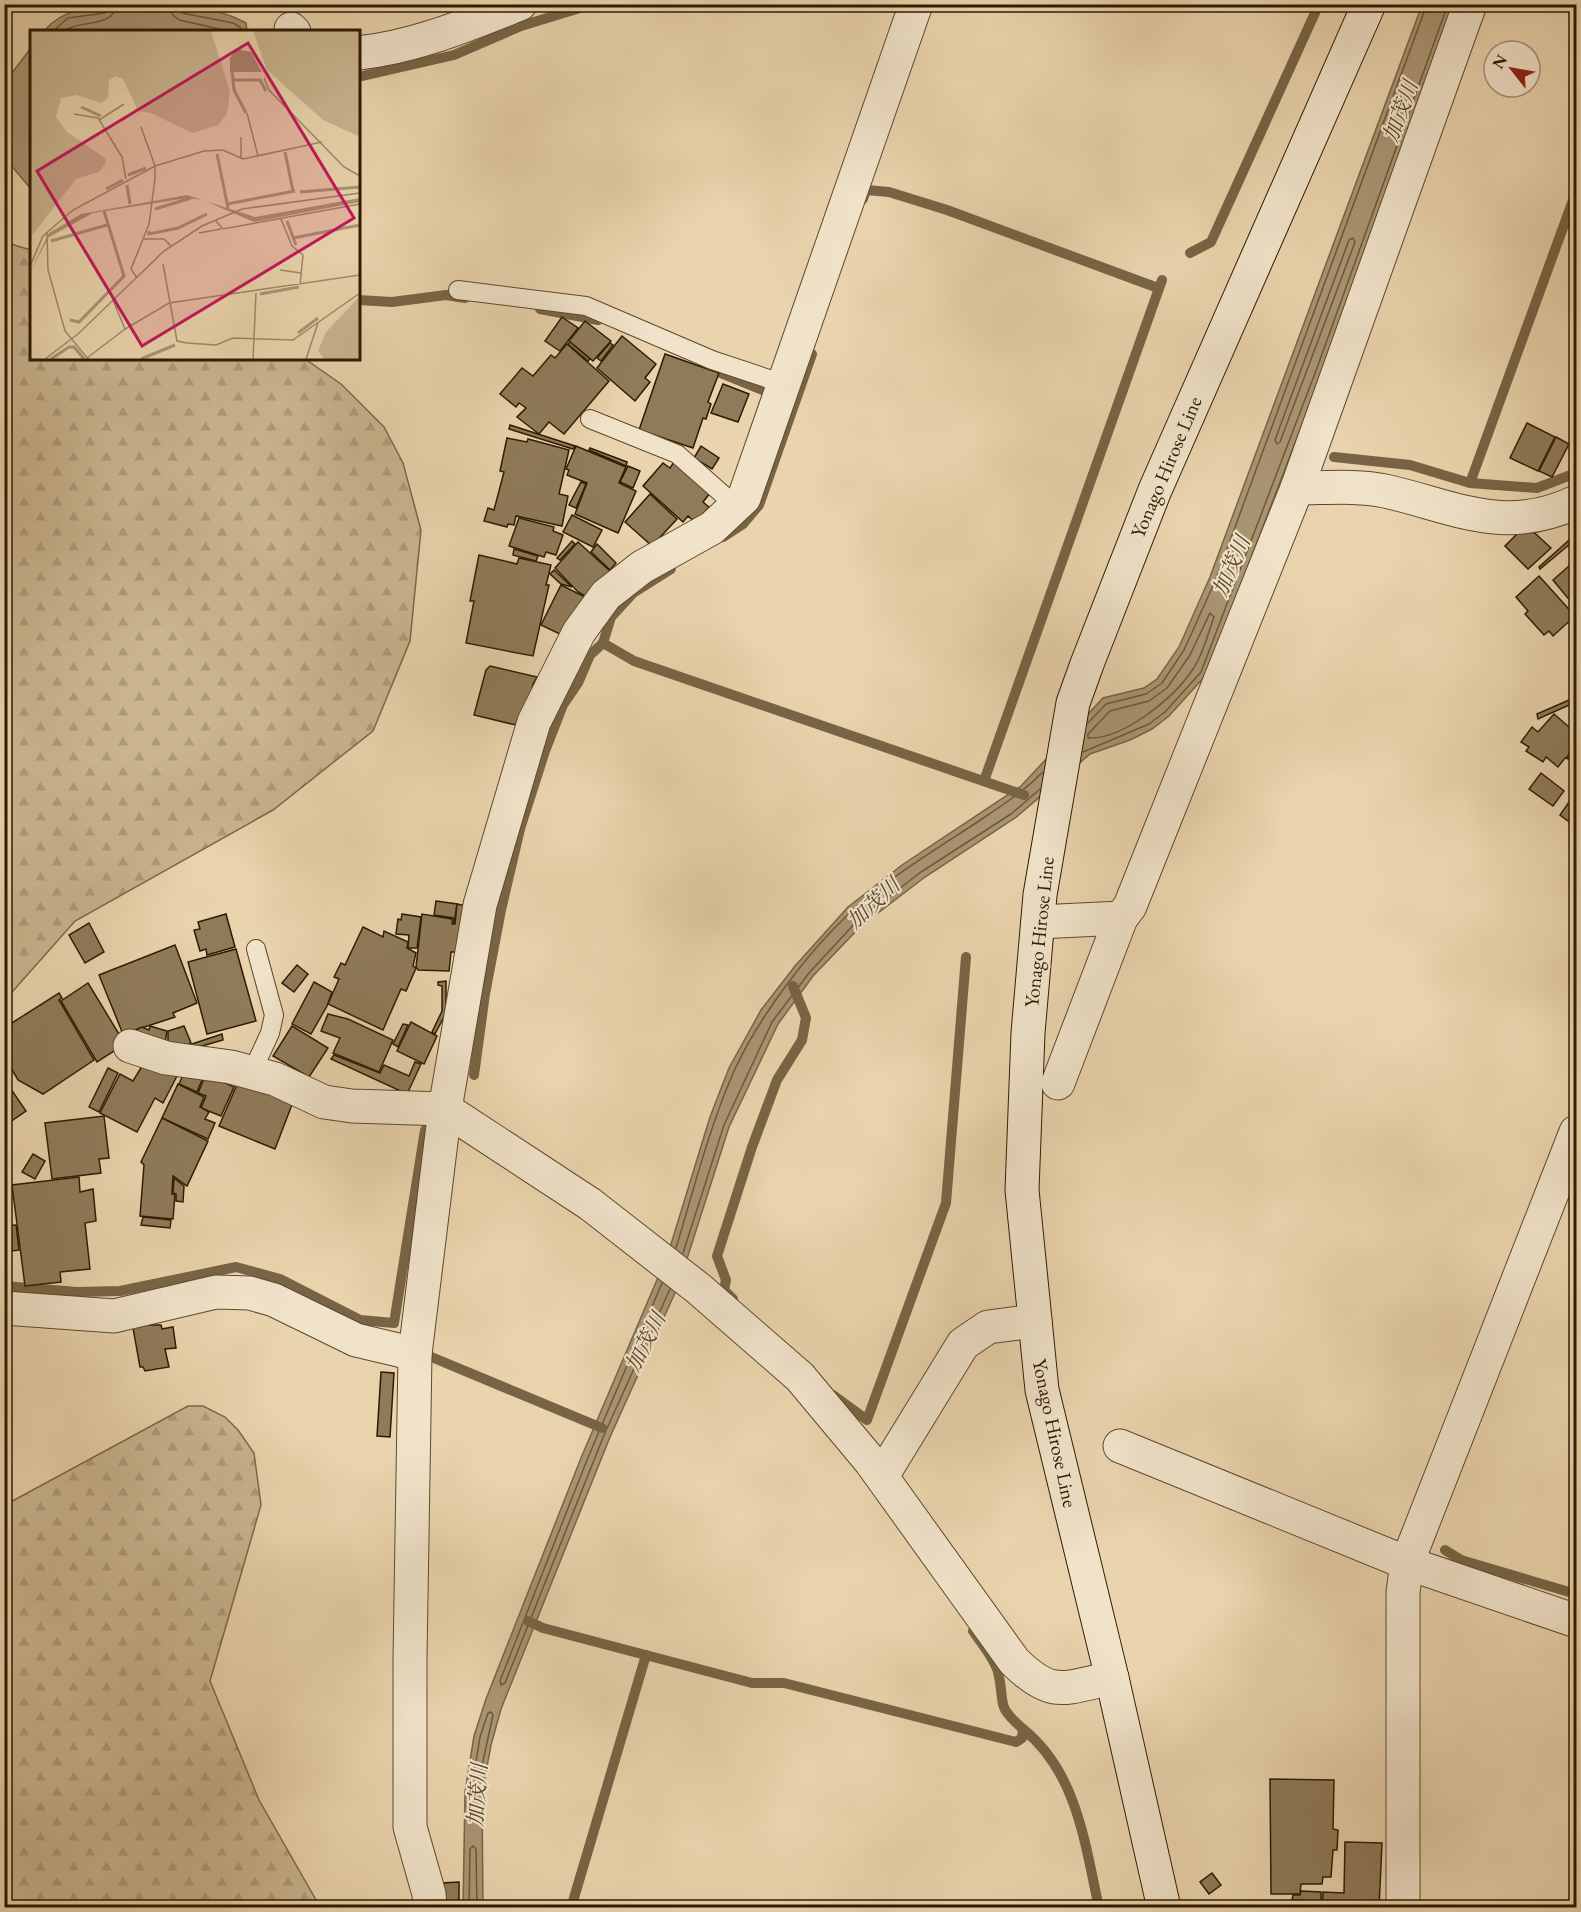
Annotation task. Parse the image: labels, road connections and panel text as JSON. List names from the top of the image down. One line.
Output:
{"streets":{"street":["Yonago Hirose Line"]},"water":["加茂川"],"north":"top left"}
